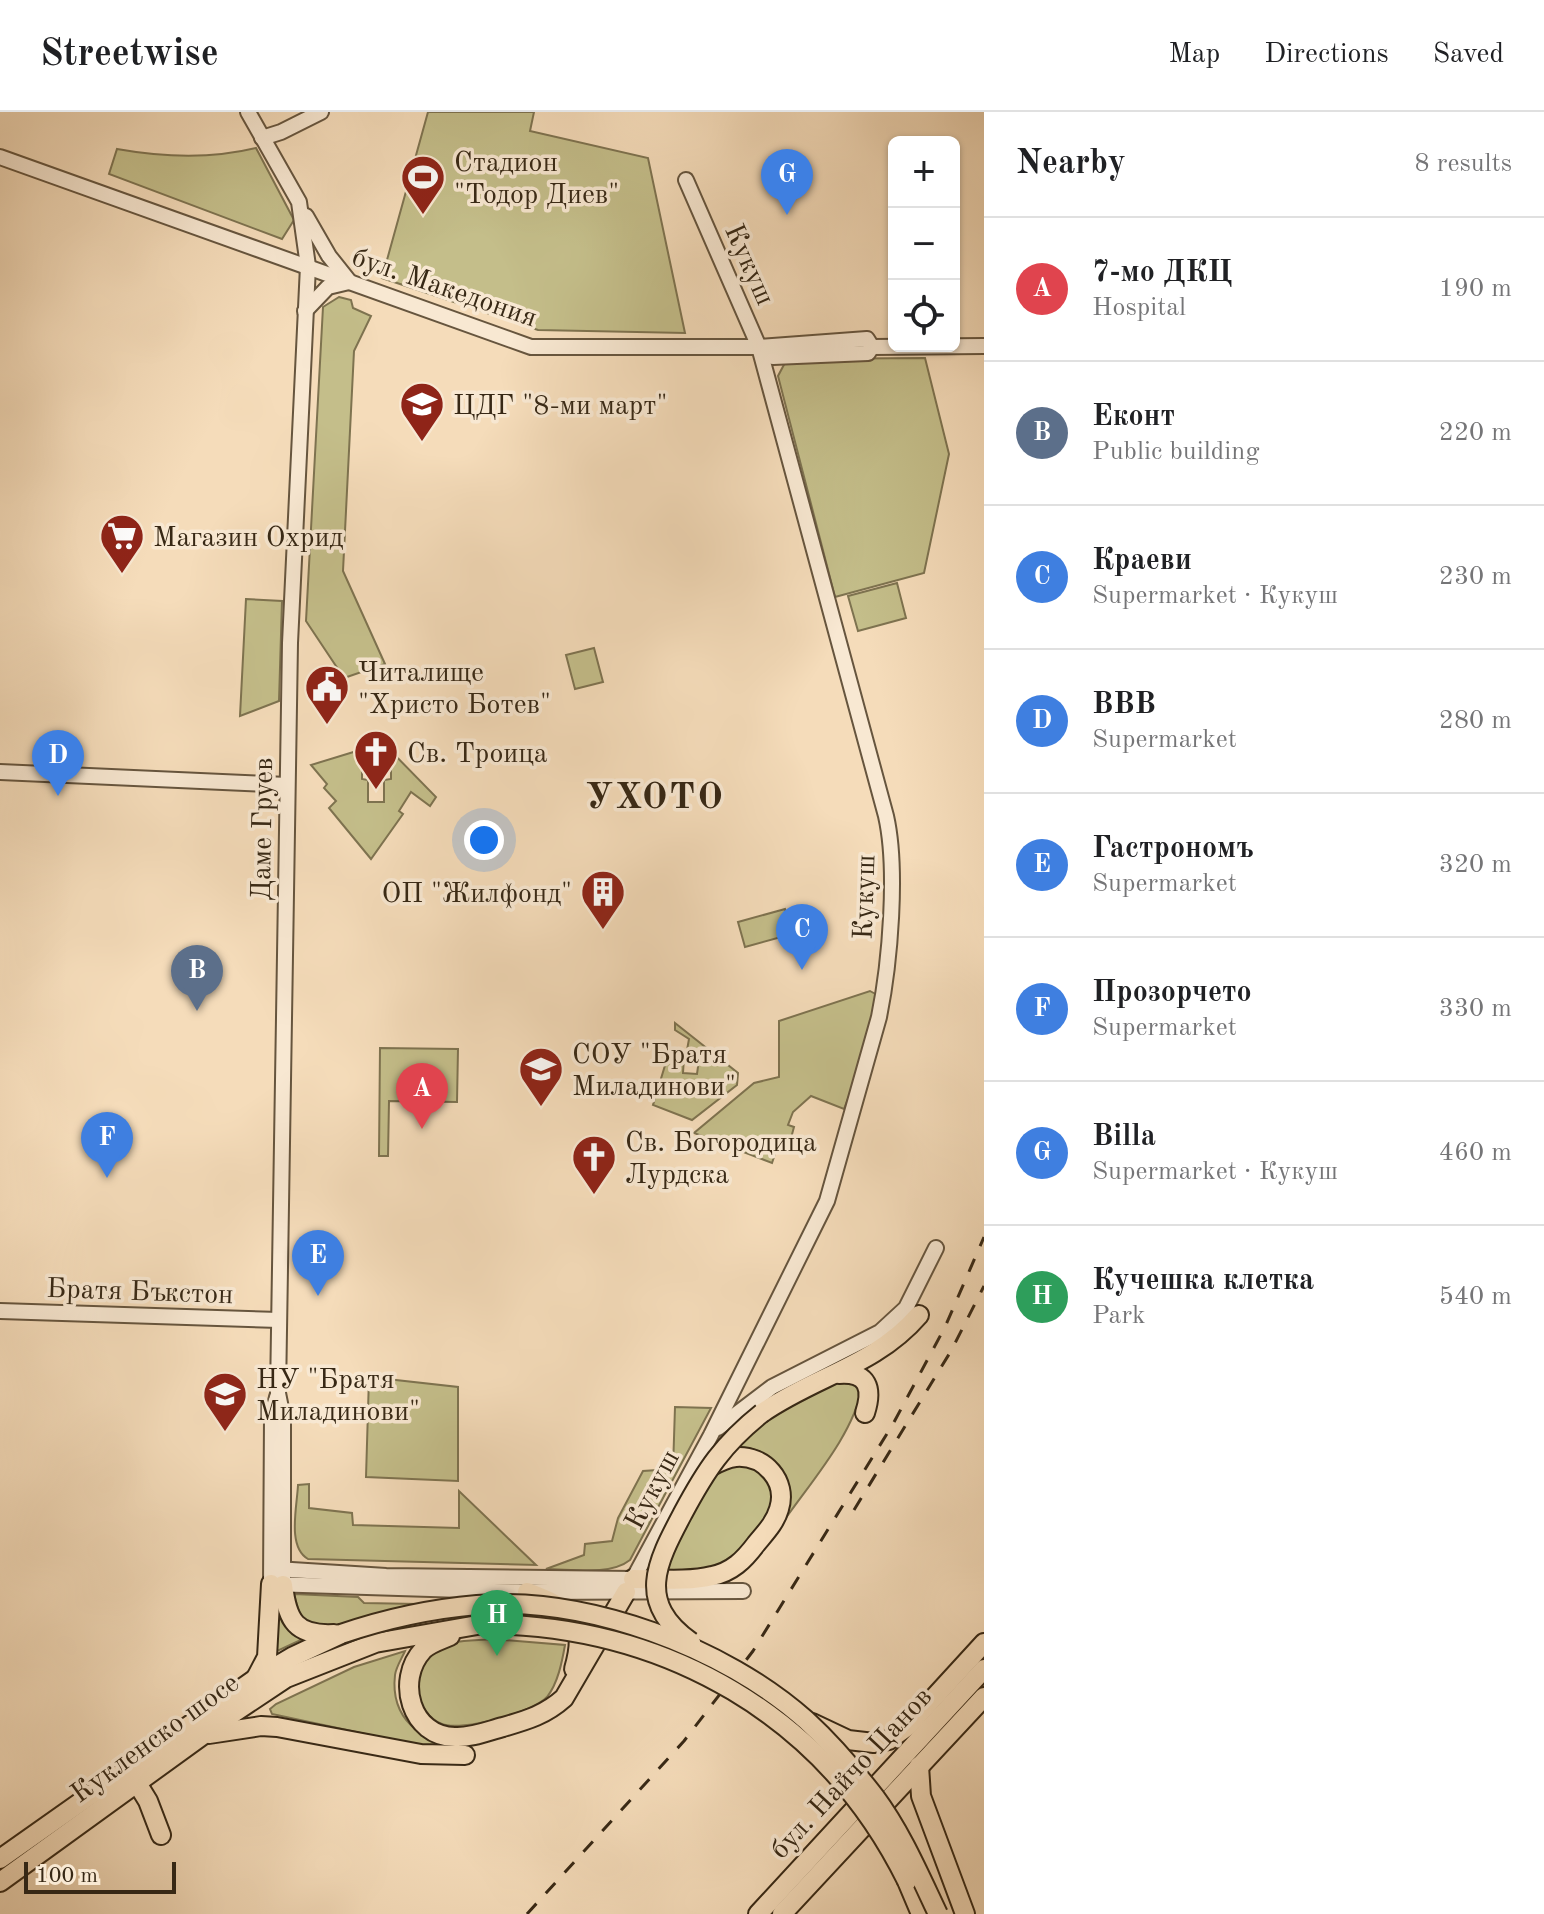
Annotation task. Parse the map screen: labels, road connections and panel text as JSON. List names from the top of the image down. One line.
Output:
{"streets":{"main road":["Кукленско шосе","бул. Найчо Цанов"],"street":["Кукуш","бул. Македония","Даме Груев","Братя Бъкстон"]},"crossings":[["Кукуш","бул. Македония"],["бул. Македония","Даме Груев"],["Даме Груев","Братя Бъкстон"]],"districts":["УХОТО"],"places":{"sports":["Стадион \"Тодор Диев\""],"school or university":["ЦДГ \"8-ми март\"","СОУ \"Братя Миладинови\"","НУ \"Братя Миладинови\""],"supermarket":["Магазин Охрид"],"public building":["Читалище \"Христо Ботев\""],"church":["Св. Троица","Св. Богородица Лурдска"],"building":["ОП \"Жилфонд\""]},"scale_bar":"100 m","page":{"header":"Streetwise","nav":["Map","Directions","Saved"],"heading":["Nearby","8 results"],"map_buttons":["+","−"],"pins":["G","D","C","B","A","F","E","H"],"list":[{"mark":"A","name":"7-мо ДКЦ","note":"Hospital","value":"190 m"},{"mark":"B","name":"Еконт","note":"Public building","value":"220 m"},{"mark":"C","name":"Краеви","note":"Supermarket · Кукуш","value":"230 m"},{"mark":"D","name":"BBB","note":"Supermarket","value":"280 m"},{"mark":"E","name":"Гастрономъ","note":"Supermarket","value":"320 m"},{"mark":"F","name":"Прозорчето","note":"Supermarket","value":"330 m"},{"mark":"G","name":"Billa","note":"Supermarket · Кукуш","value":"460 m"},{"mark":"H","name":"Кучешка клетка","note":"Park","value":"540 m"}],"scale":"100 m"}}
